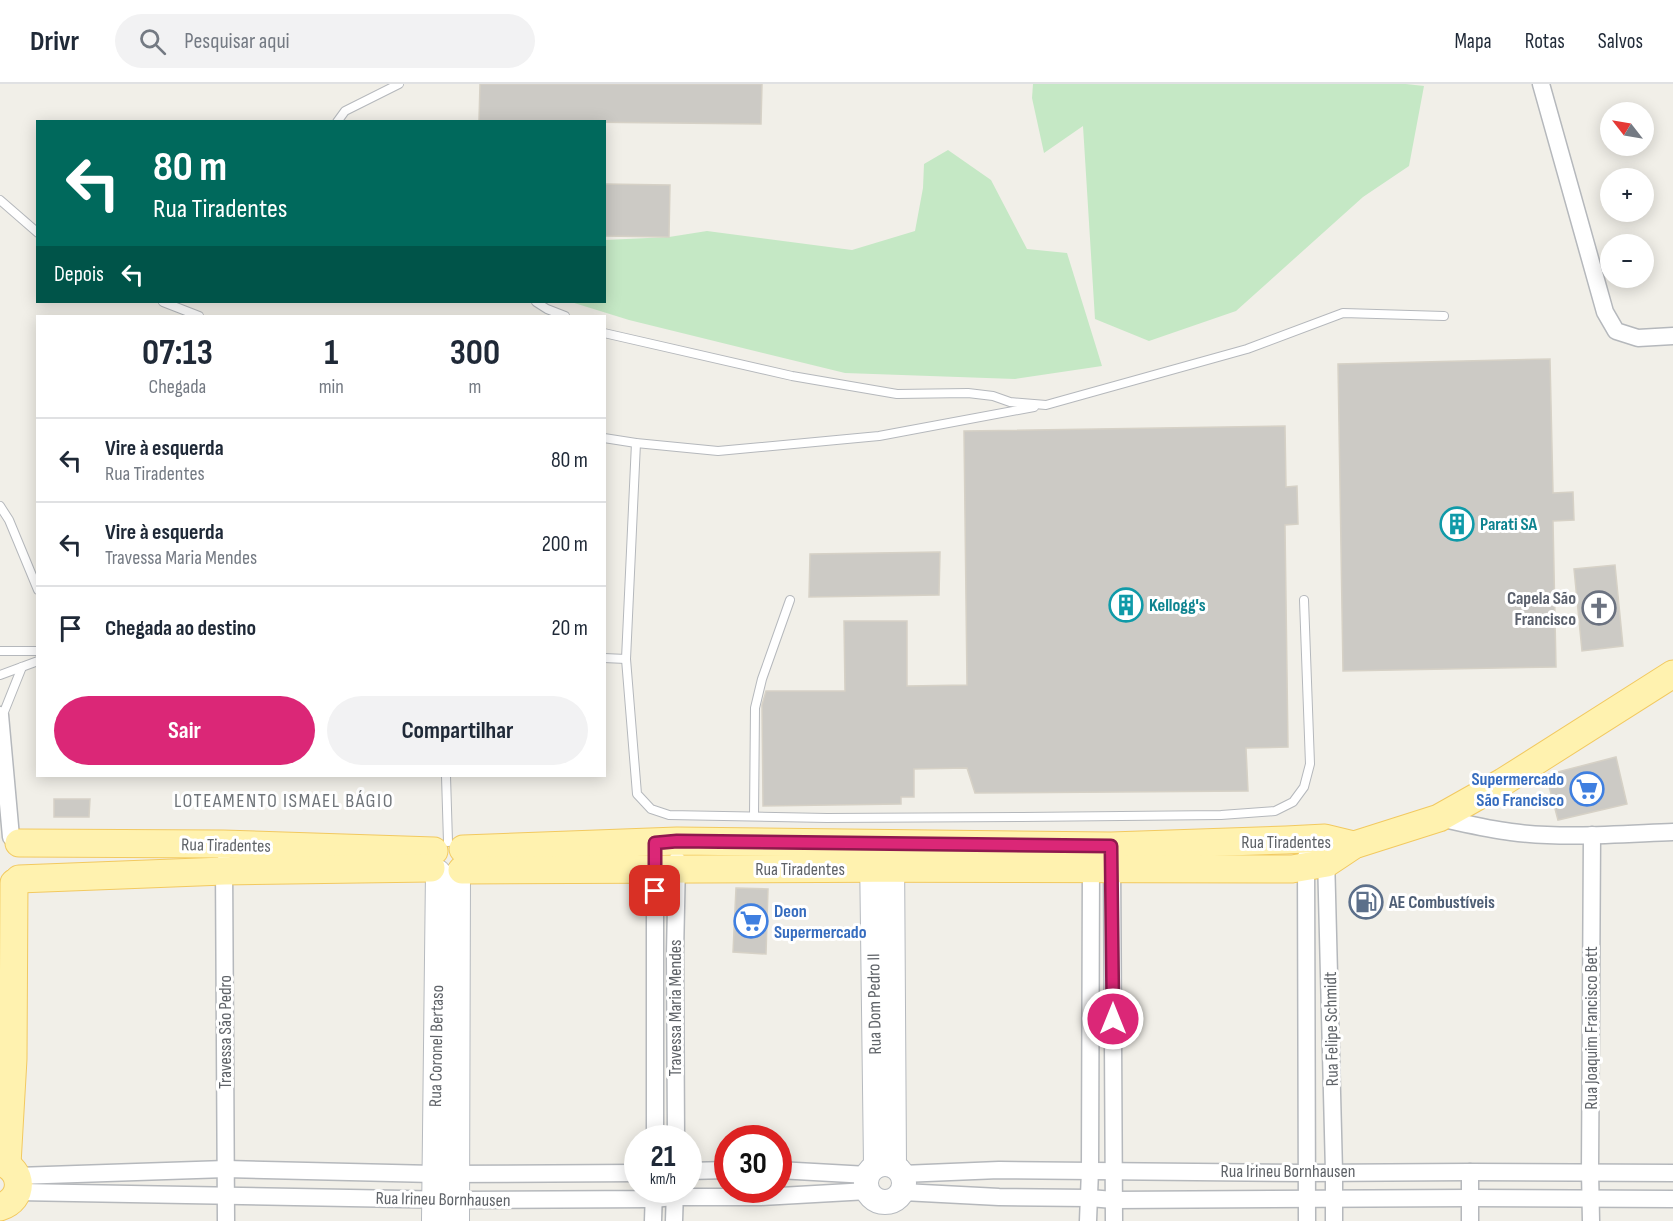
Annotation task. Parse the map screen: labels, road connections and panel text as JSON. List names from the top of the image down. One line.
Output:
{"streets":{"main road":["Rua Tiradentes"],"street":["Rua Dom Pedro II","Travessa Maria Mendes","Rua Joaquim Francisco Bett","Rua Felipe Schmidt","Travessa São Pedro","Rua Coronel Bertaso","Rua Irineu Bornhausen"]},"crossings":[["Rua Tiradentes","Rua Dom Pedro II"],["Rua Tiradentes","Travessa Maria Mendes"],["Rua Tiradentes","Rua Felipe Schmidt"],["Rua Tiradentes","Travessa São Pedro"],["Rua Tiradentes","Rua Coronel Bertaso"],["Rua Dom Pedro II","Rua Irineu Bornhausen"],["Rua Joaquim Francisco Bett","Rua Irineu Bornhausen"],["Rua Felipe Schmidt","Rua Irineu Bornhausen"],["Travessa São Pedro","Rua Irineu Bornhausen"],["Rua Coronel Bertaso","Rua Irineu Bornhausen"]],"districts":["LOTEAMENTO ISMAEL BÁGIO"],"places":{"building":["Parati SA","Kellogg's"],"church":["Capela São Francisco"],"supermarket":["Supermercado São Francisco","Deon Supermercado"],"fuel station":["AE Combustíveis"]},"north":"top left","page":{"header":"Drivr","search":"Pesquisar aqui","nav":["Mapa","Rotas","Salvos"],"map_buttons":["+","−"],"turn":["80 m","Rua Tiradentes"],"then":"Depois","eta":["07:13","Chegada","1","min","300","m"],"list":[{"name":"Vire à esquerda","note":"Rua Tiradentes","value":"80 m"},{"name":"Vire à esquerda","note":"Travessa Maria Mendes","value":"200 m"},{"name":"Chegada ao destino","value":"20 m"}],"buttons":["Sair","Compartilhar"],"speed":"21 km/h","limit":"30"}}
